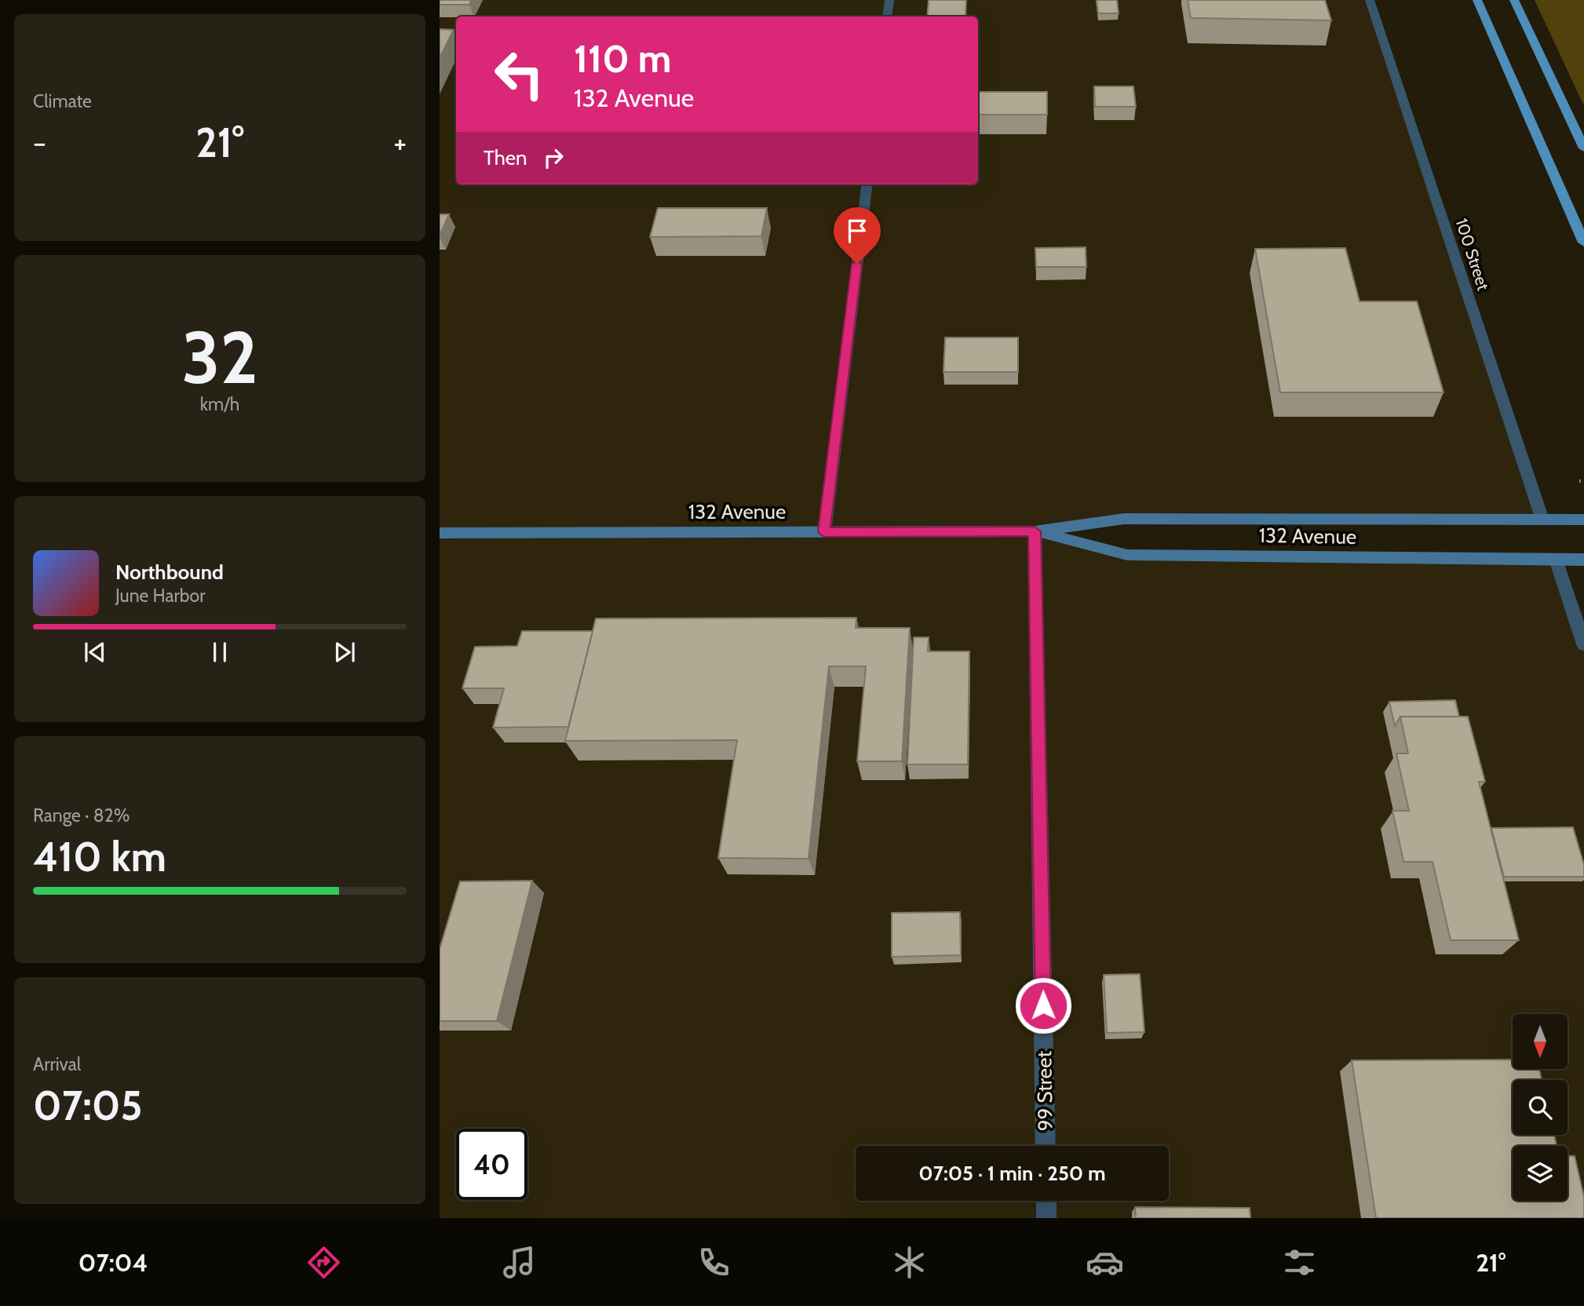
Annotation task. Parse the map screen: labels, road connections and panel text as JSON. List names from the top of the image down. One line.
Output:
{"streets":{"main road":["132 Avenue"],"street":["100 Street","99 Street"]},"crossings":[["100 Street","132 Avenue"],["132 Avenue","99 Street"]],"north":"bottom","page":{"tile":["Climate",["32","km/h"],["Range · 82%","410 km"],["Arrival","07:05"]],"turn":["110 m","132 Avenue"],"heat":["−","21°","+"],"then":"Then","song":["Northbound","June Harbor"],"limit":"40","trip":"07:05 · 1 min · 250 m","tabs":["07:04","21°"]}}
